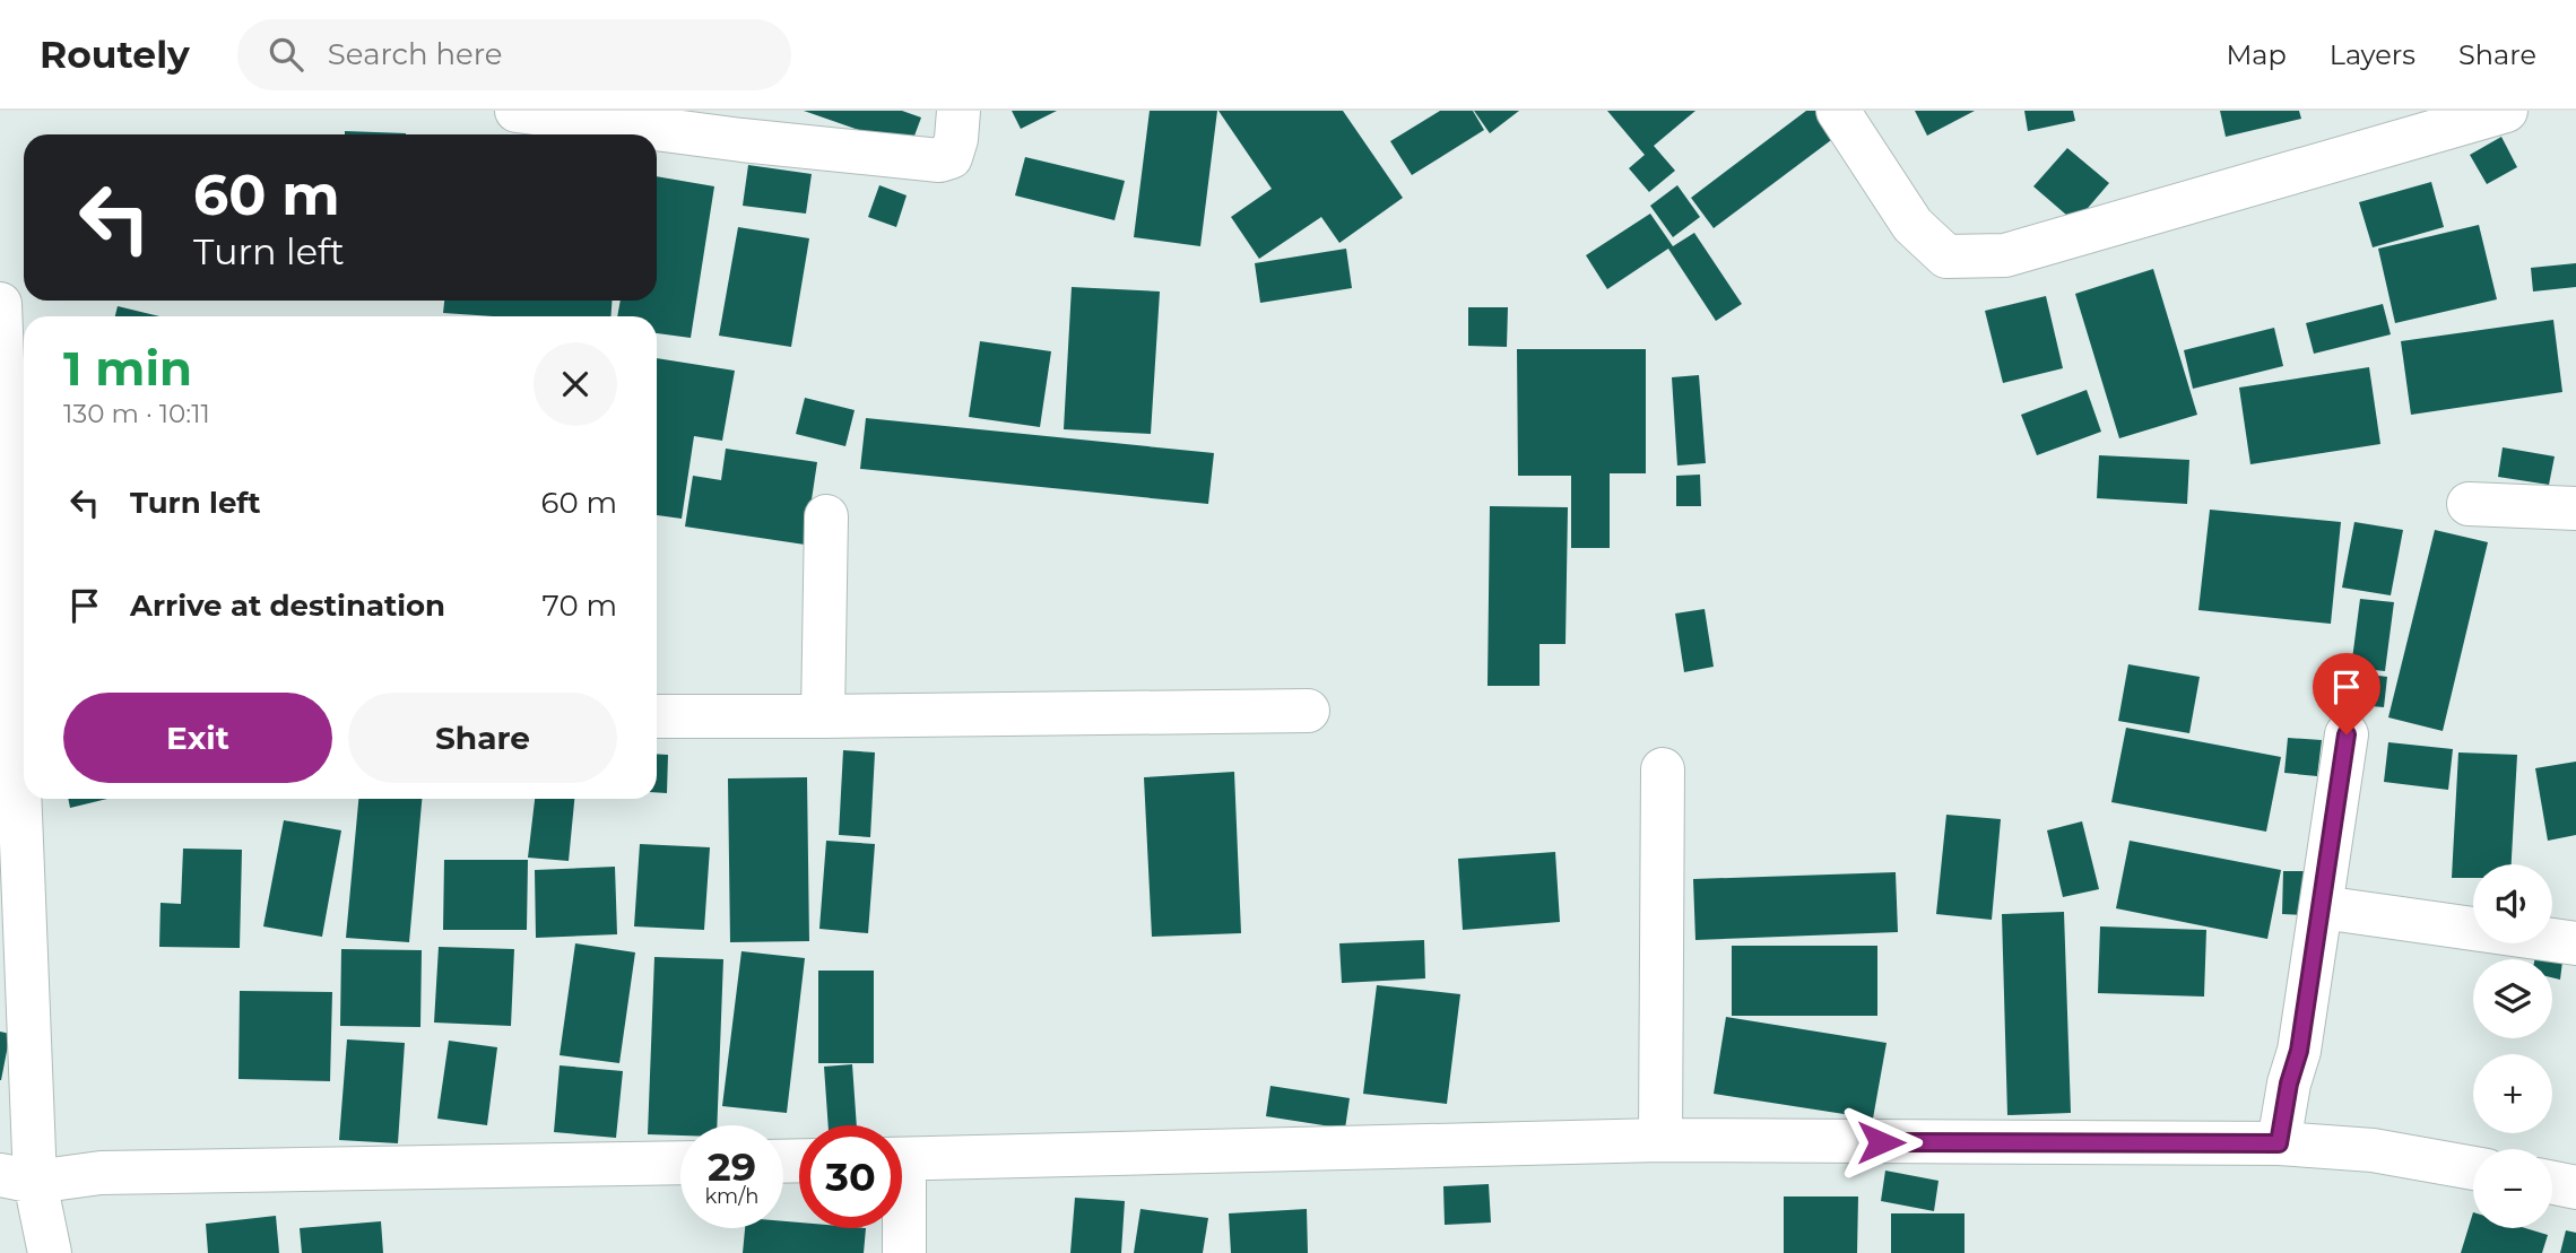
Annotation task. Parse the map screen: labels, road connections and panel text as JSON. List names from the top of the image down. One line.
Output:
{"page":{"header":"Routely","search":"Search here","nav":["Map","Layers","Share"],"turn":["60 m","Turn left"],"heading":["1 min","130 m · 10:11"],"list":[{"name":"Turn left","value":"60 m"},{"name":"Arrive at destination","value":"70 m"}],"buttons":["Exit","Share"],"map_buttons":["+","−"],"speed":"29 km/h","limit":"30"}}
